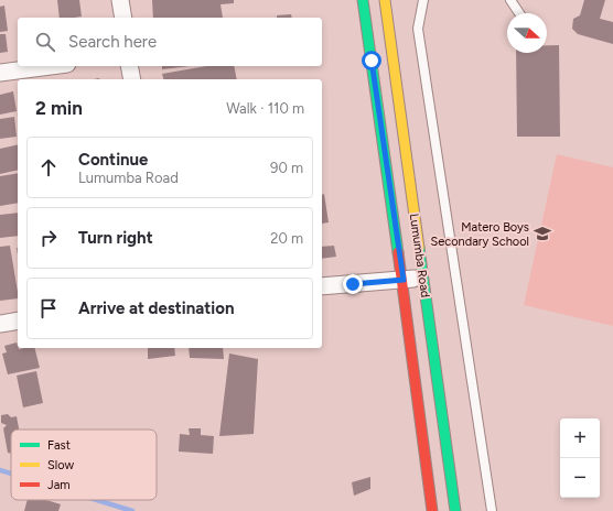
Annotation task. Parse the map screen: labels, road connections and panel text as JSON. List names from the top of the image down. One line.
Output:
{"streets":{"main road":["Lumumba Road"]},"places":{"school or university":["Matero Boys Secondary School"]},"legend":["Fast","Slow","Jam"],"north":"right","page":{"search":"Search here","heading":["2 min","Walk · 110 m"],"list":[["Continue","Lumumba Road","90 m"],["Turn right","20 m"],"Arrive at destination"],"map_buttons":["+","−"]}}
